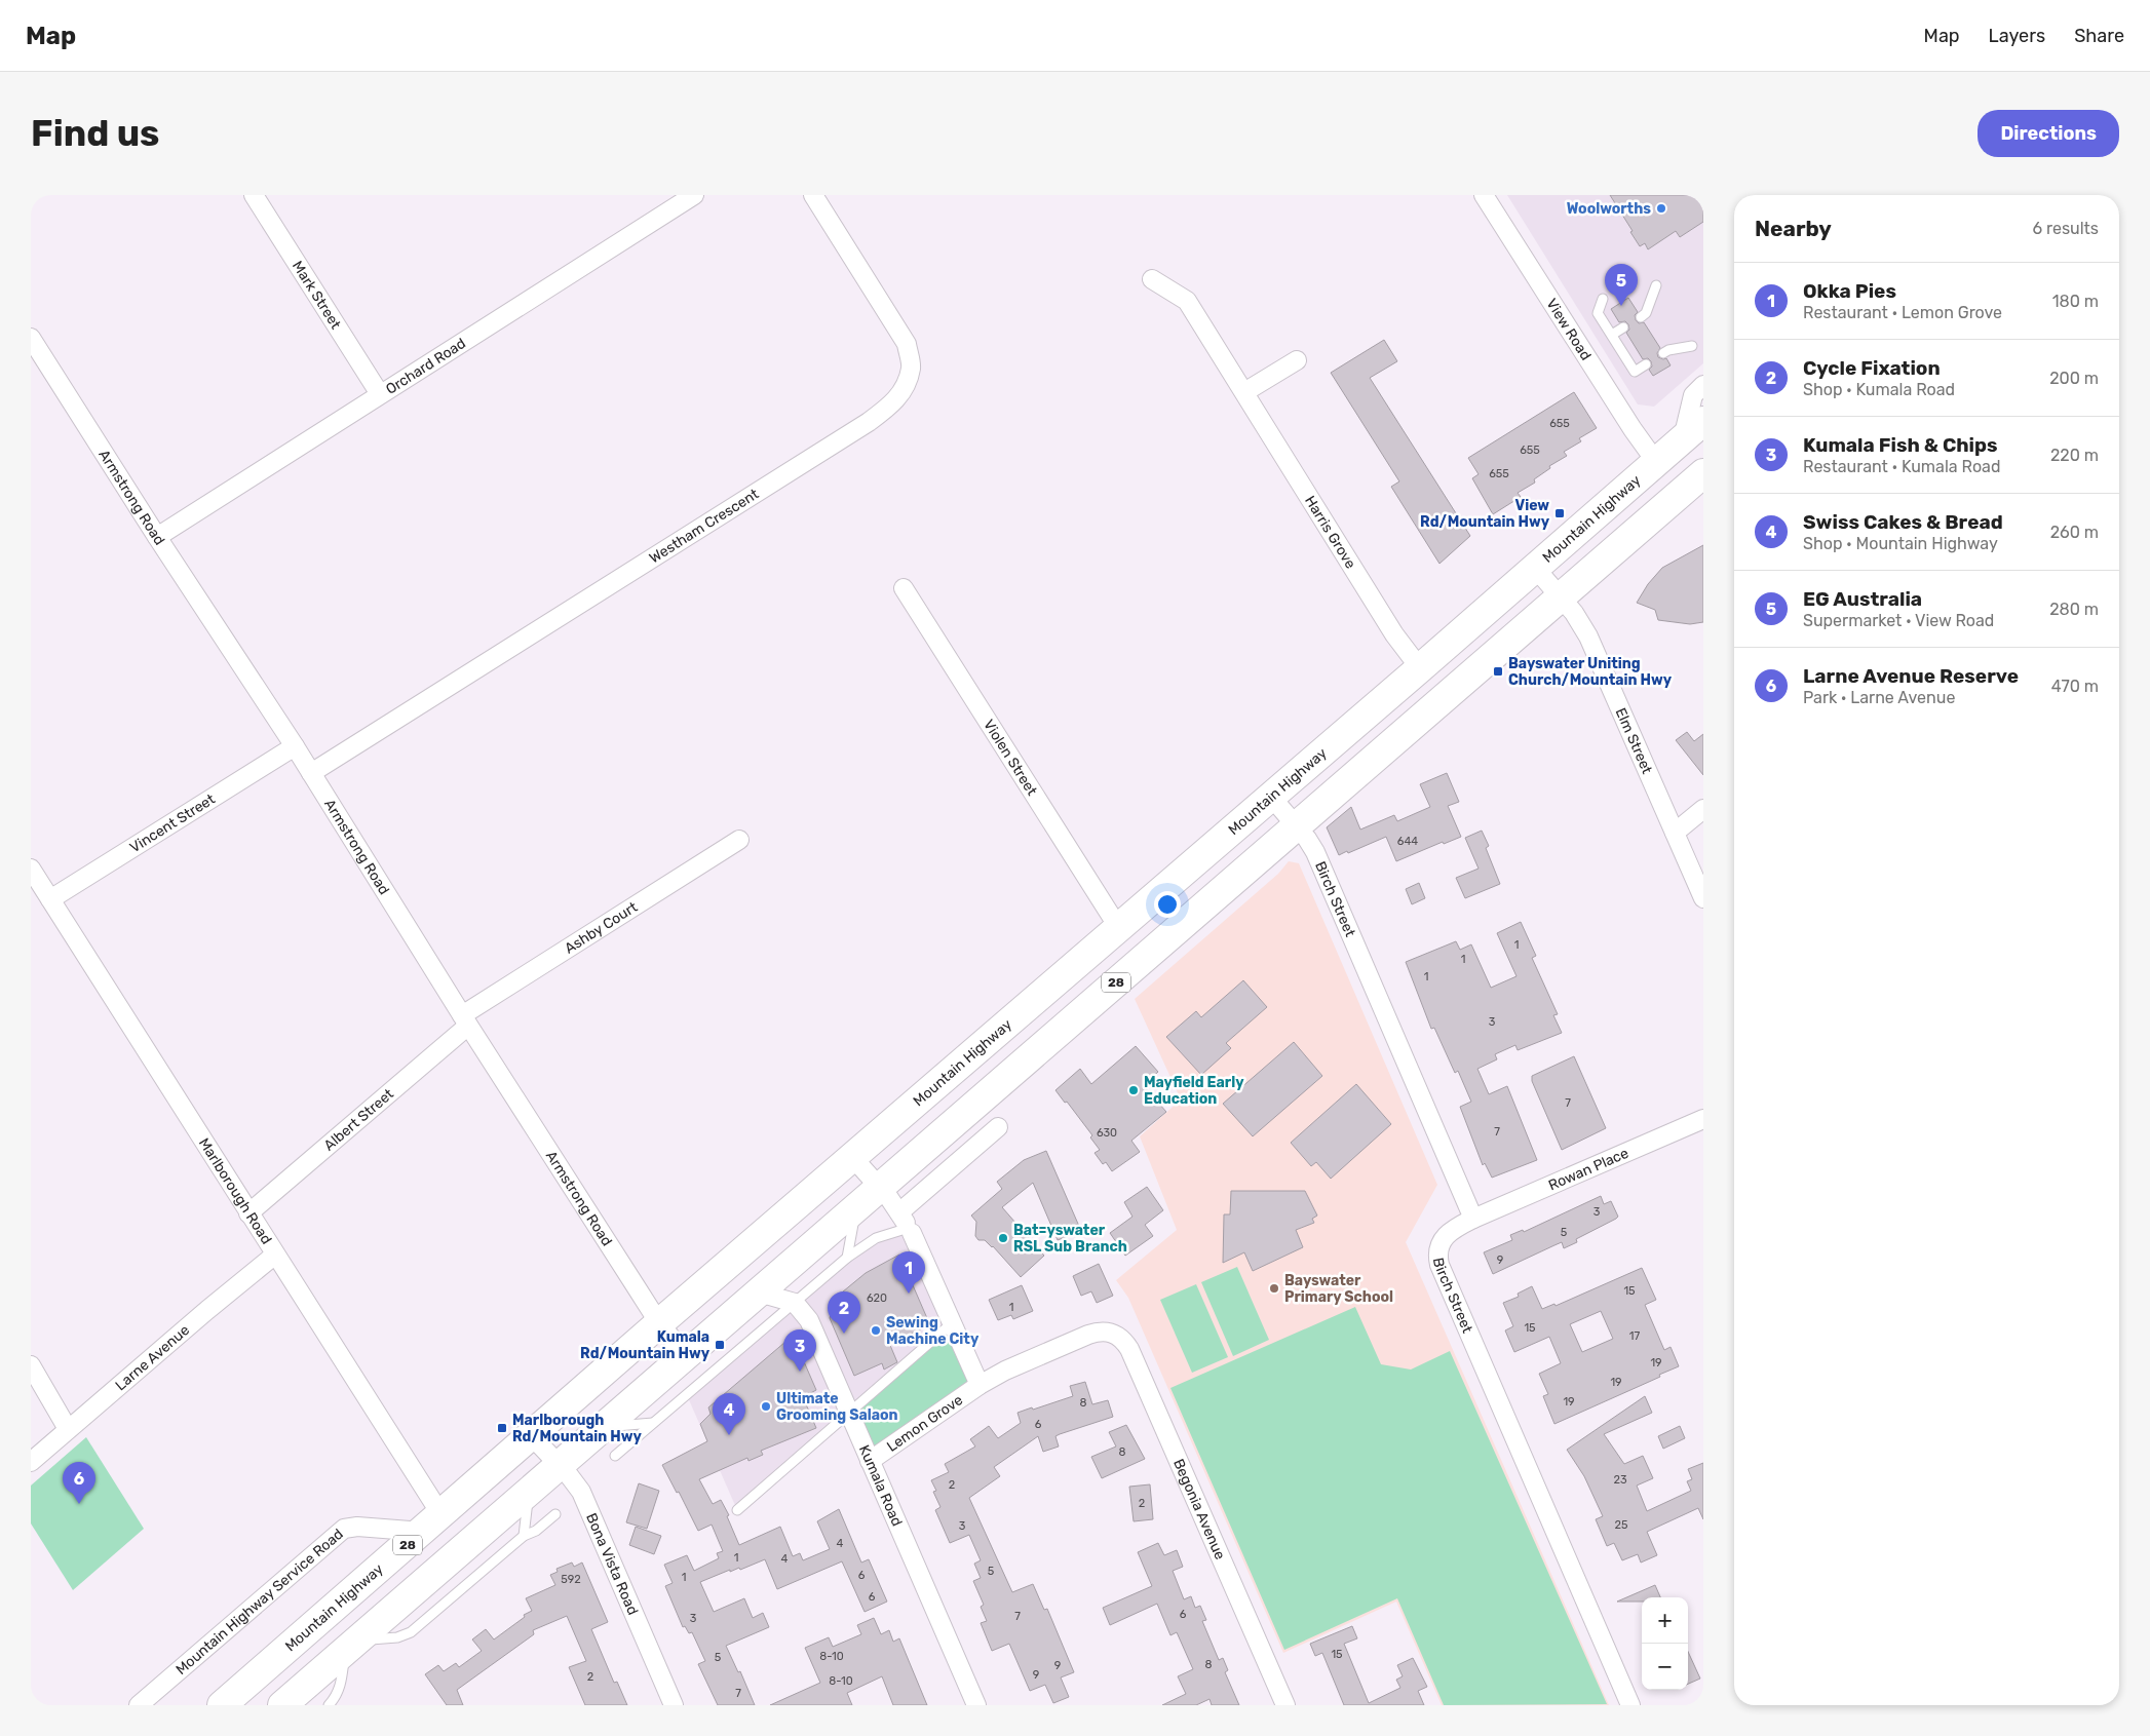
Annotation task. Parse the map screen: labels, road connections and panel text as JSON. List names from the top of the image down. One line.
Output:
{"streets":{"main road":["Mountain Highway","28"],"street":["Mark Street","View Road","Orchard Road","Armstrong Road","Westham Crescent","Harris Grove","Elm Street","Violen Street","Vincent Street","Birch Street","Ashby Court","Albert Street","Rowan Place","Marlborough Road","Larne Avenue","Lemon Grove","Kumala Road","Begonia Avenue","Bona Vista Road","Mountain Highway Service Road"]},"crossings":[["Mark Street","Orchard Road"],["View Road","Mountain Highway"],["Orchard Road","Armstrong Road"],["Armstrong Road","Mountain Highway"],["Armstrong Road","Westham Crescent"],["Armstrong Road","Vincent Street"],["Armstrong Road","Ashby Court"],["Armstrong Road","28"],["Armstrong Road","Albert Street"],["Mountain Highway","Harris Grove"],["Mountain Highway","Elm Street"],["Mountain Highway","Violen Street"],["Mountain Highway","Birch Street"],["Mountain Highway","Marlborough Road"],["Mountain Highway","Bona Vista Road"],["Mountain Highway","Mountain Highway Service Road"],["Elm Street","28"],["Vincent Street","Marlborough Road"],["Birch Street","28"],["Birch Street","Rowan Place"],["Ashby Court","Albert Street"],["28","Bona Vista Road"],["Albert Street","Marlborough Road"],["Marlborough Road","Larne Avenue"],["Marlborough Road","Mountain Highway Service Road"],["Lemon Grove","Kumala Road"],["Lemon Grove","Begonia Avenue"]],"places":{"other":["Woolworths","Mayfield Early Education","Bat=yswater RSL Sub Branch","Bayswater Primary School","Sewing Machine City","Ultimate Grooming Salaon"],"transit":["View Rd/Mountain Hwy","Bayswater Uniting Church/Mountain Hwy","Kumala Rd/Mountain Hwy","Marlborough Rd/Mountain Hwy"]},"house_numbers":["655","655","655","644","1","1","1","3","7","7","630","3","5","9","15","620","1","15","17","19","19","19","8","6","8","23","2","2","25","3","4","1","4","5","6","1","592","6","6","7","3","15","8-10","5","8","9","9","2","8-10","7"],"page":{"header":"Map","nav":["Map","Layers","Share"],"buttons":"Directions","title":"Find us","heading":["Nearby","6 results"],"list":[{"mark":"1","name":"Okka Pies","note":"Restaurant · Lemon Grove","value":"180 m"},{"mark":"2","name":"Cycle Fixation","note":"Shop · Kumala Road","value":"200 m"},{"mark":"3","name":"Kumala Fish & Chips","note":"Restaurant · Kumala Road","value":"220 m"},{"mark":"4","name":"Swiss Cakes & Bread","note":"Shop · Mountain Highway","value":"260 m"},{"mark":"5","name":"EG Australia","note":"Supermarket · View Road","value":"280 m"},{"mark":"6","name":"Larne Avenue Reserve","note":"Park · Larne Avenue","value":"470 m"}],"pins":["5","1","2","3","4","6"],"map_buttons":["+","−"]}}
